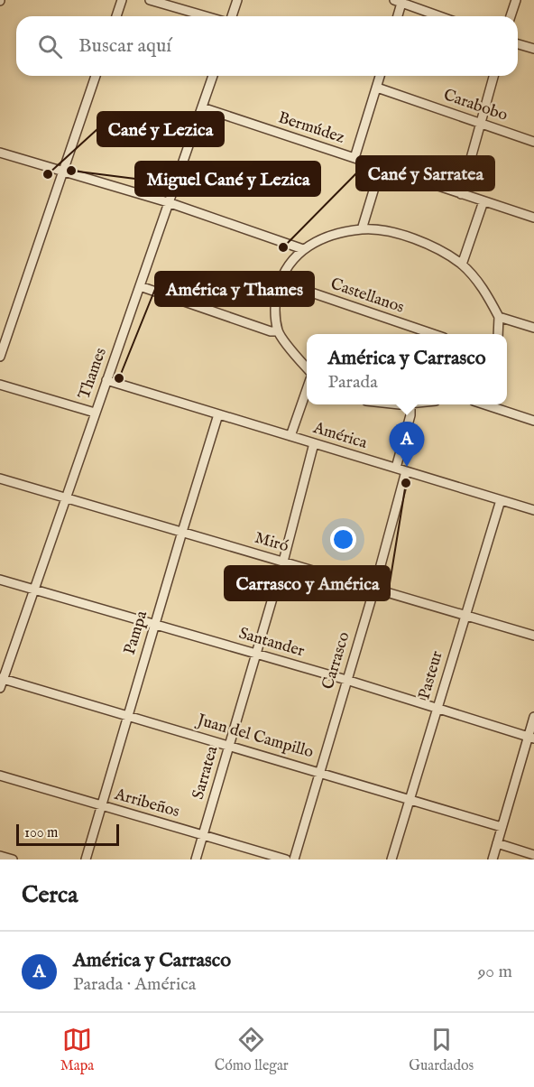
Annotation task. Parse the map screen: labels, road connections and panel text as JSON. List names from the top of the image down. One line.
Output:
{"streets":{"street":["Carabobo","Bermúdez","Castellanos","Thames","América","Miró","Pampa","Santander","Carrasco","Pasteur","Juan del Campillo","Sarratea","Arribeños"]},"crossings":[["Bermúdez","Thames"],["Thames","América"],["Thames","Miró"],["Thames","Santander"],["Thames","Juan del Campillo"],["América","Pampa"],["América","Carrasco"],["América","Pasteur"],["América","Sarratea"],["Miró","Pampa"],["Miró","Carrasco"],["Miró","Pasteur"],["Miró","Sarratea"],["Pampa","Santander"],["Pampa","Juan del Campillo"],["Pampa","Arribeños"],["Santander","Carrasco"],["Santander","Pasteur"],["Santander","Sarratea"],["Carrasco","Juan del Campillo"],["Pasteur","Juan del Campillo"],["Juan del Campillo","Sarratea"],["Sarratea","Arribeños"]],"places":["Miguel Cané y Lezica","Cané y Lezica","Cané y Sarratea","América y Thames","Carrasco y América"],"scale_bar":"100 m","page":{"search":"Buscar aquí","popup":["América y Carrasco","Parada"],"pins":"A","scale":"100 m","heading":"Cerca","list":[{"mark":"A","name":"América y Carrasco","note":"Parada · América","value":"90 m"}],"nav":["Mapa","Cómo llegar","Guardados"]}}
